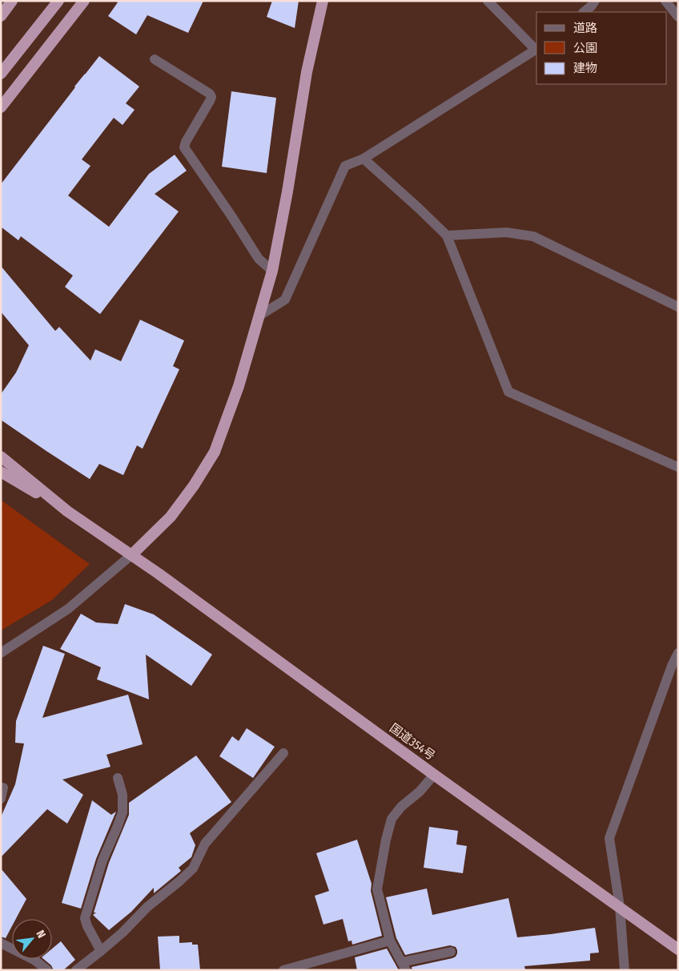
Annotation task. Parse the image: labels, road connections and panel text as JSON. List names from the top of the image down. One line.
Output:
{"streets":{"highway":["国道354号"]},"legend":["道路","公園","建物"],"north":"top right"}
